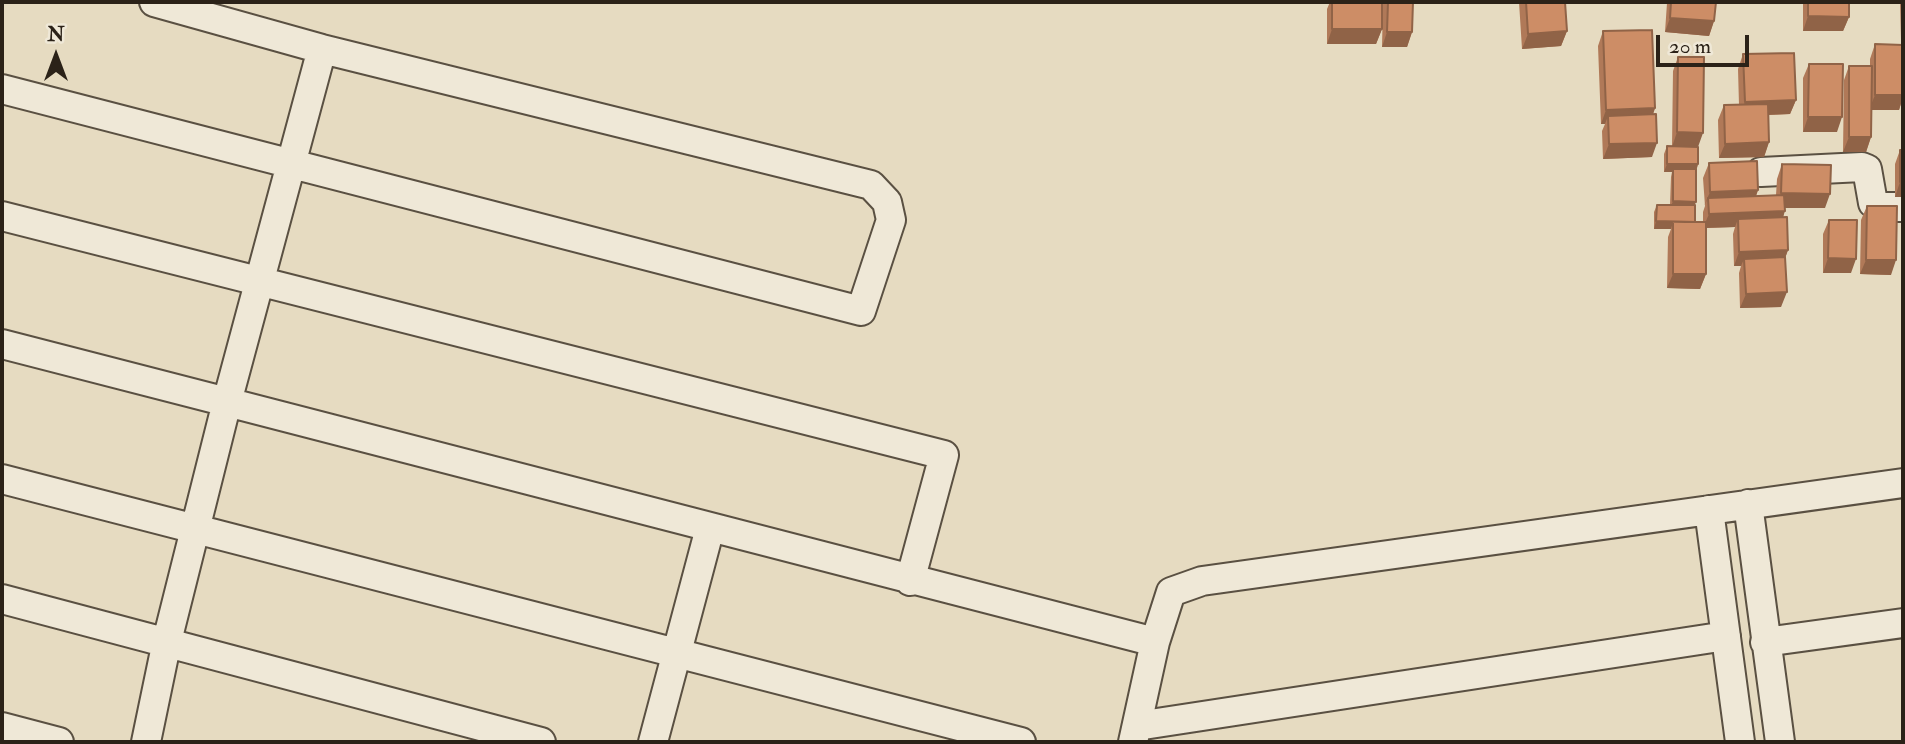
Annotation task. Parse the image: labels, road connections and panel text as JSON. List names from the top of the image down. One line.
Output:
{"scale_bar":"20 m","north":"top"}
